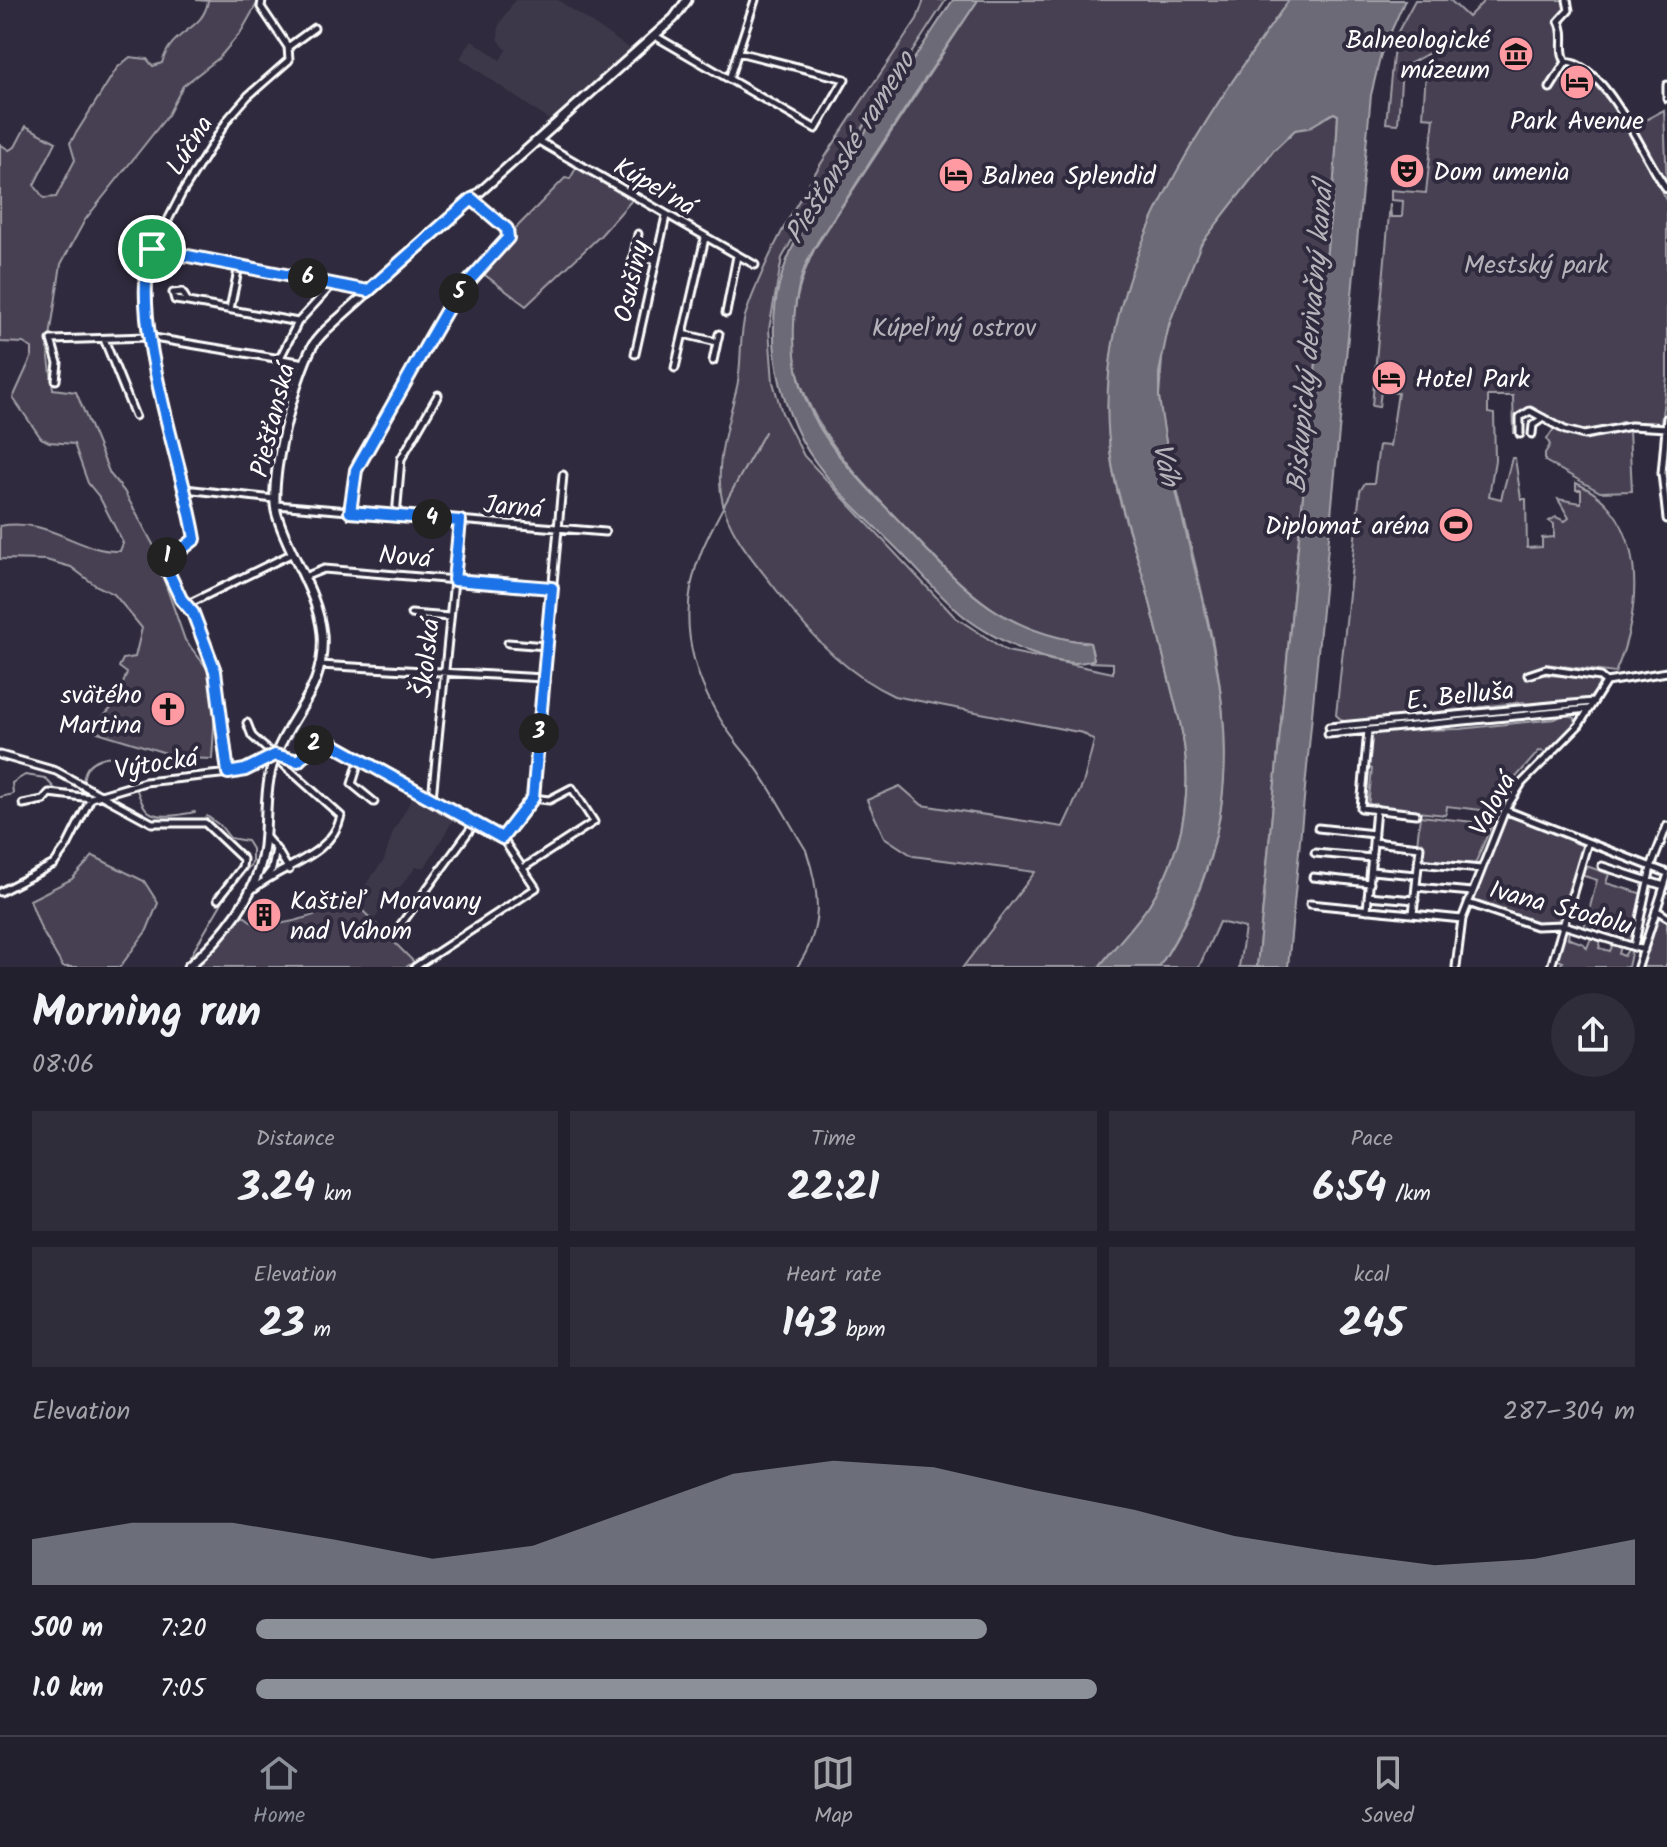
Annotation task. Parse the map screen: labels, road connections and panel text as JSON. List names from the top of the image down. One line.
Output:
{"streets":{"main road":["Piešťanská"],"street":["Lúčna","Kúpeľná","Osušiny","Jarná","Nová","Školská","E. Belluša","Výtocká","Valová","Ivana Stodolu"]},"crossings":[["Lúčna","Jarná"],["Kúpeľná","Osušiny"],["Kúpeľná","Piešťanská"],["Piešťanská","Jarná"],["Piešťanská","Nová"],["Piešťanská","Výtocká"],["Jarná","Školská"],["Nová","Školská"],["E. Belluša","Valová"],["Valová","Ivana Stodolu"]],"water":["Piešťanské rameno","Biskupický derivačný kanál","Váh"],"parks":["Mestský park","Kúpeľný ostrov"],"places":{"museum":["Balneologické múzeum"],"hotel":["Park Avenue","Balnea Splendid","Hotel Park"],"theatre":["Dom umenia"],"sports":["Diplomat aréna"],"church":["svätého Martina"],"building":["Kaštieľ Moravany nad Váhom"]},"page":{"pins":["6","5","4","1","3","2"],"heading":["Morning run","08:06"],"stats":[["Distance","3.24 km"],["Time","22:21"],["Pace","6:54 /km"],["Elevation","23 m"],["Heart rate","143 bpm"],["kcal","245"]],"chart":["Elevation","287–304 m"],"list":[{"name":"500 m","note":"7:20"},{"name":"1.0 km","note":"7:05"}],"tabs":["Home","Map","Saved"]}}
